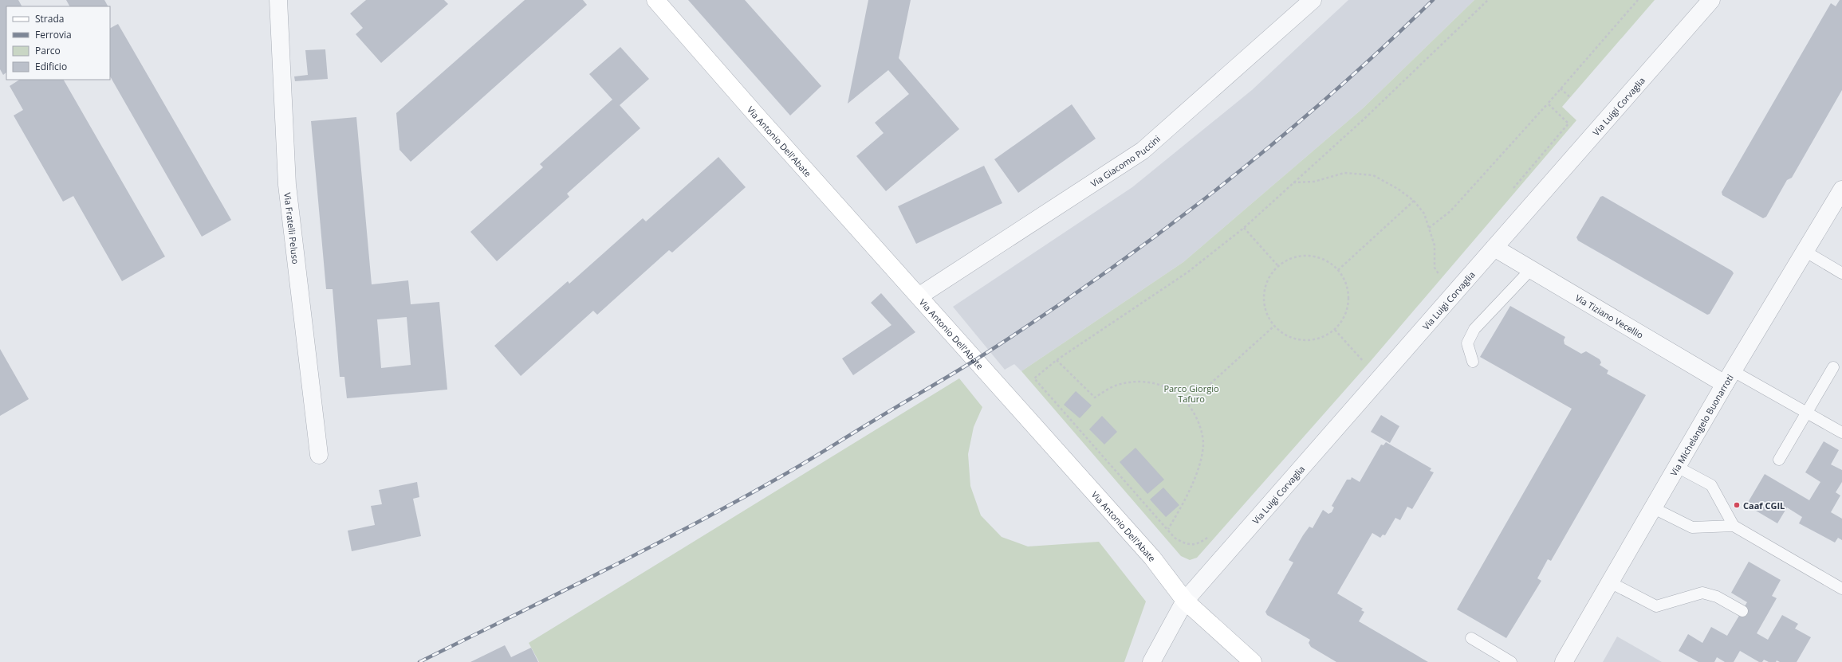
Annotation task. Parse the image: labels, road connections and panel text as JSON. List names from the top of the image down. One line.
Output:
{"streets":{"main road":["Via Antonio Dell'Abate"],"street":["Via Luigi Corvaglia","Via Giacomo Puccini","Via Fratelli Peluso","Via Tiziano Vecellio","Via Michelangelo Buonarroti"]},"crossings":[["Via Luigi Corvaglia","Via Antonio Dell'Abate"],["Via Luigi Corvaglia","Via Tiziano Vecellio"],["Via Antonio Dell'Abate","Via Giacomo Puccini"],["Via Tiziano Vecellio","Via Michelangelo Buonarroti"]],"parks":["Parco Giorgio Tafuro"],"places":["Caaf CGIL"],"legend":["Strada","Ferrovia","Parco","Edificio"]}
